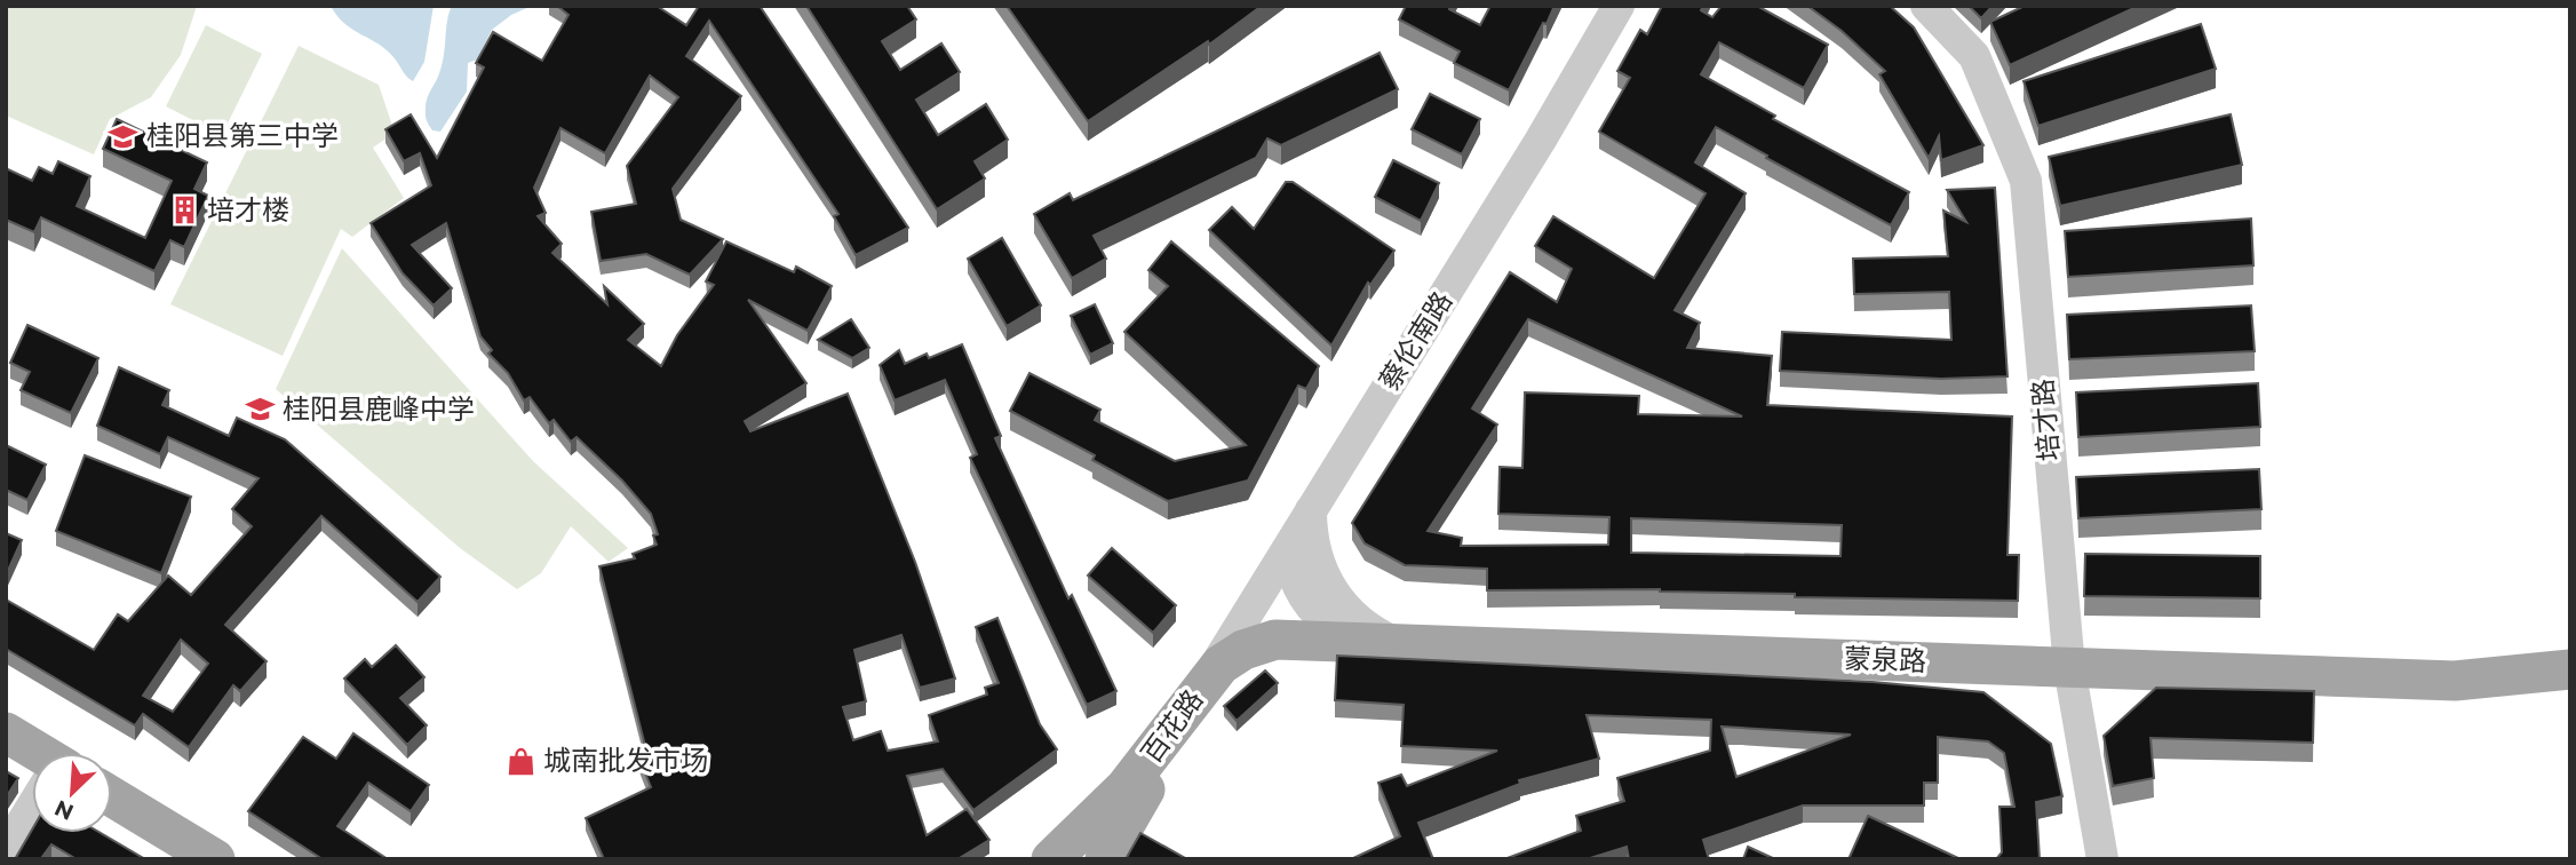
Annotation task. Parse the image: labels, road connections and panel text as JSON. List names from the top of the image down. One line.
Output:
{"streets":{"main road":["蒙泉路","百花路"],"street":["蔡伦南路","培才路"]},"crossings":[["蔡伦南路","蒙泉路"],["蔡伦南路","百花路"],["培才路","蒙泉路"],["蒙泉路","百花路"]],"places":{"school or university":["桂阳县第三中学","桂阳县鹿峰中学"],"building":["培才楼"],"shop":["城南批发市场"]},"north":"bottom left"}
